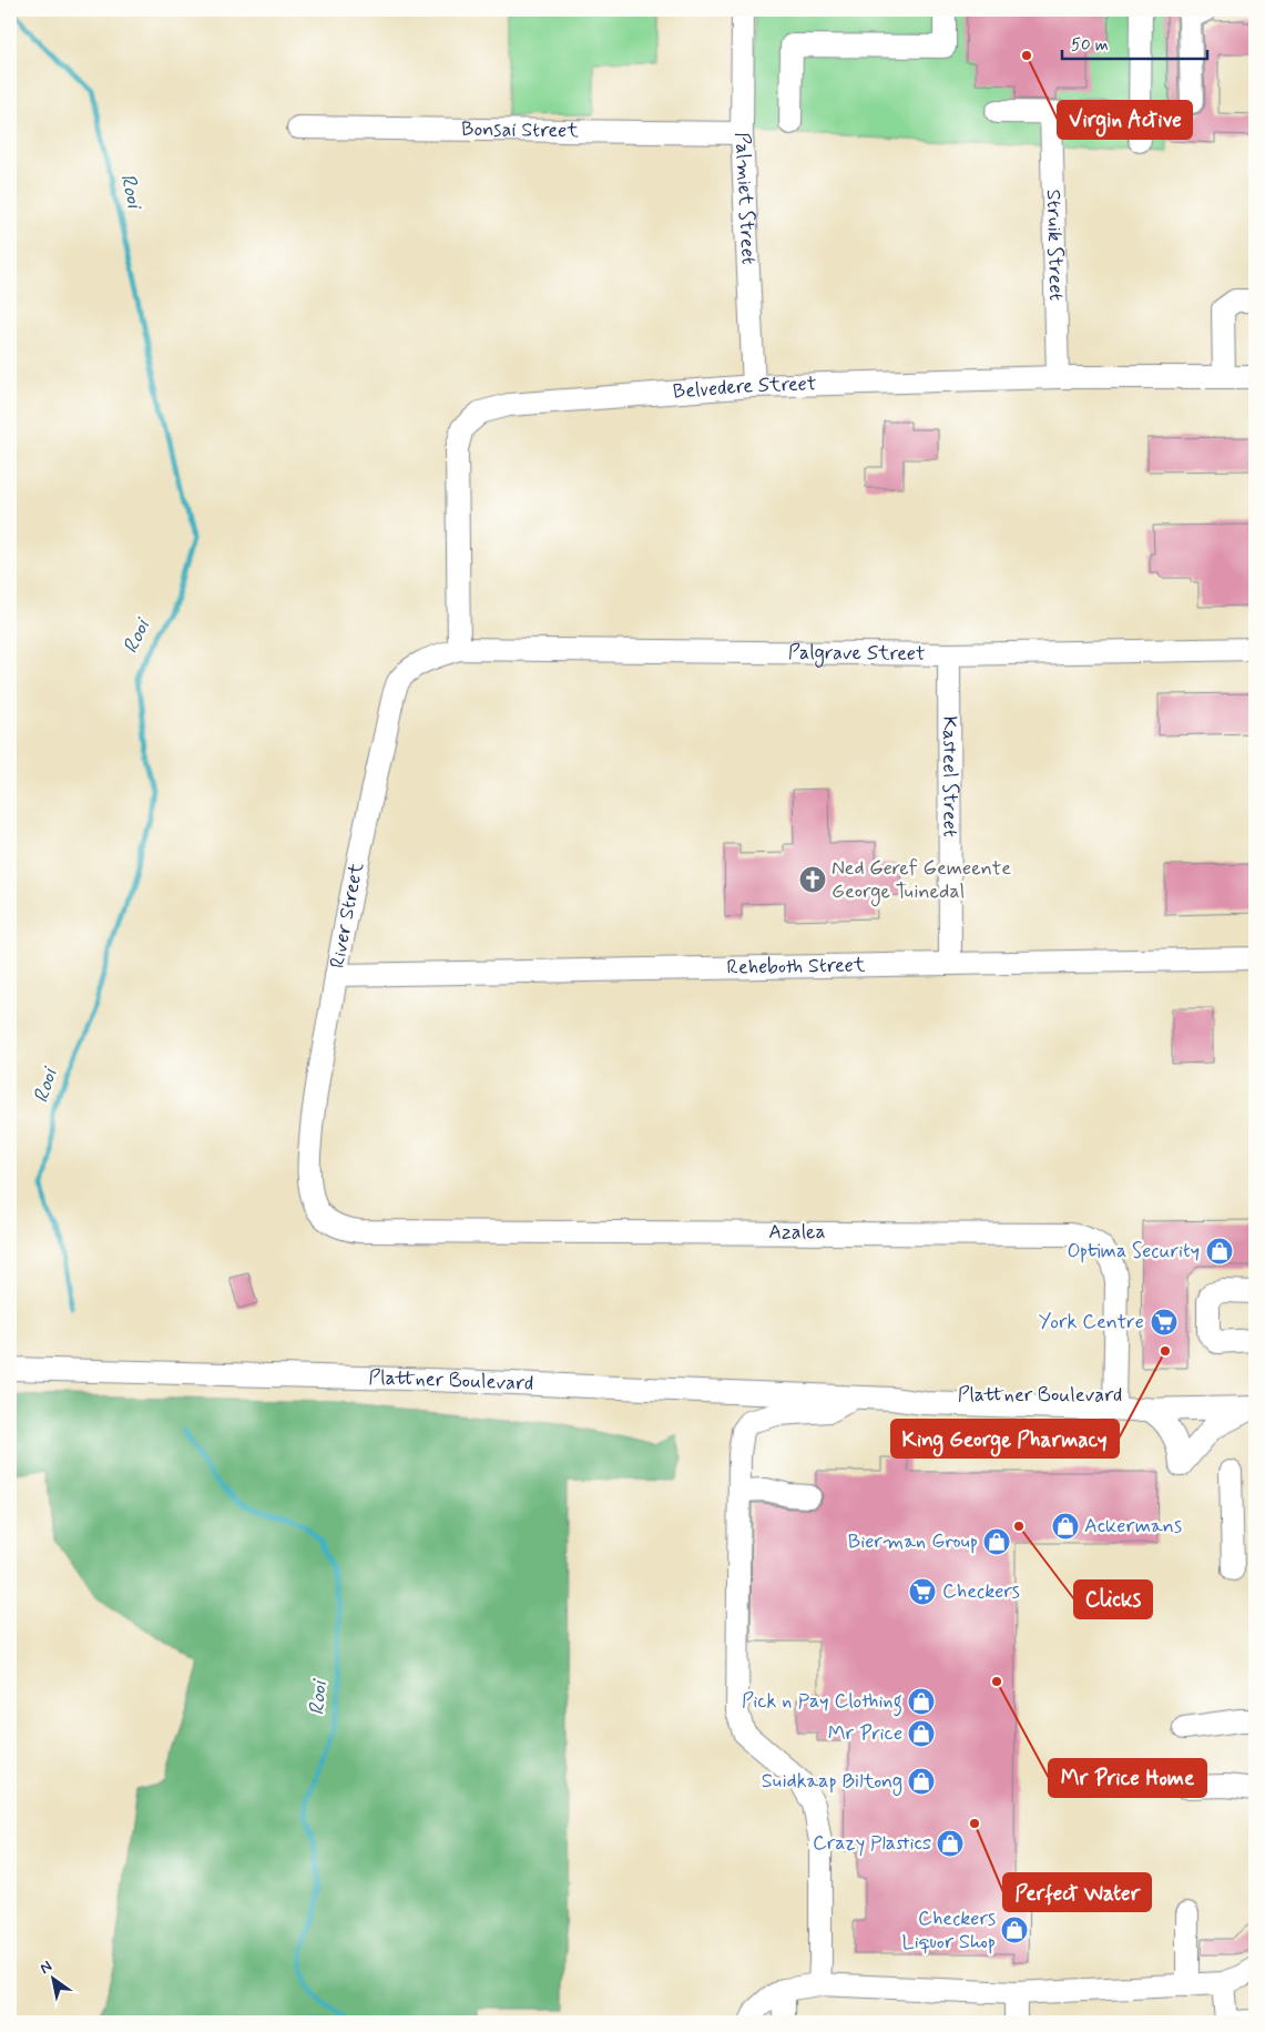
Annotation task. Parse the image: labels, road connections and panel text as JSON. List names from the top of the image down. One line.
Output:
{"streets":{"street":["Bonsai Street","Palmiet Street","Struik Street","Belvedere Street","Palgrave Street","Kasteel Street","River Street","Reheboth Street","Azalea","Plattner Boulevard"]},"crossings":[["Bonsai Street","Palmiet Street"],["Palmiet Street","Belvedere Street"],["Struik Street","Belvedere Street"],["Belvedere Street","Palgrave Street"],["Belvedere Street","River Street"],["Palgrave Street","Kasteel Street"],["Palgrave Street","River Street"],["Kasteel Street","Reheboth Street"],["River Street","Reheboth Street"],["River Street","Azalea"],["Azalea","Plattner Boulevard"]],"water":["Rooi"],"places":{"other":["Virgin Active","King George Pharmacy","Clicks","Mr Price Home","Perfect Water"],"church":["Ned Geref Gemeente George Tuinedal"],"shop":["Optima Security","Ackermans","Bierman Group","Pick n Pay Clothing","Mr Price","Suidkaap Biltong","Crazy Plastics","Checkers Liquor Shop"],"supermarket":["York Centre","Checkers"]},"scale_bar":"50 m","north":"top left"}
